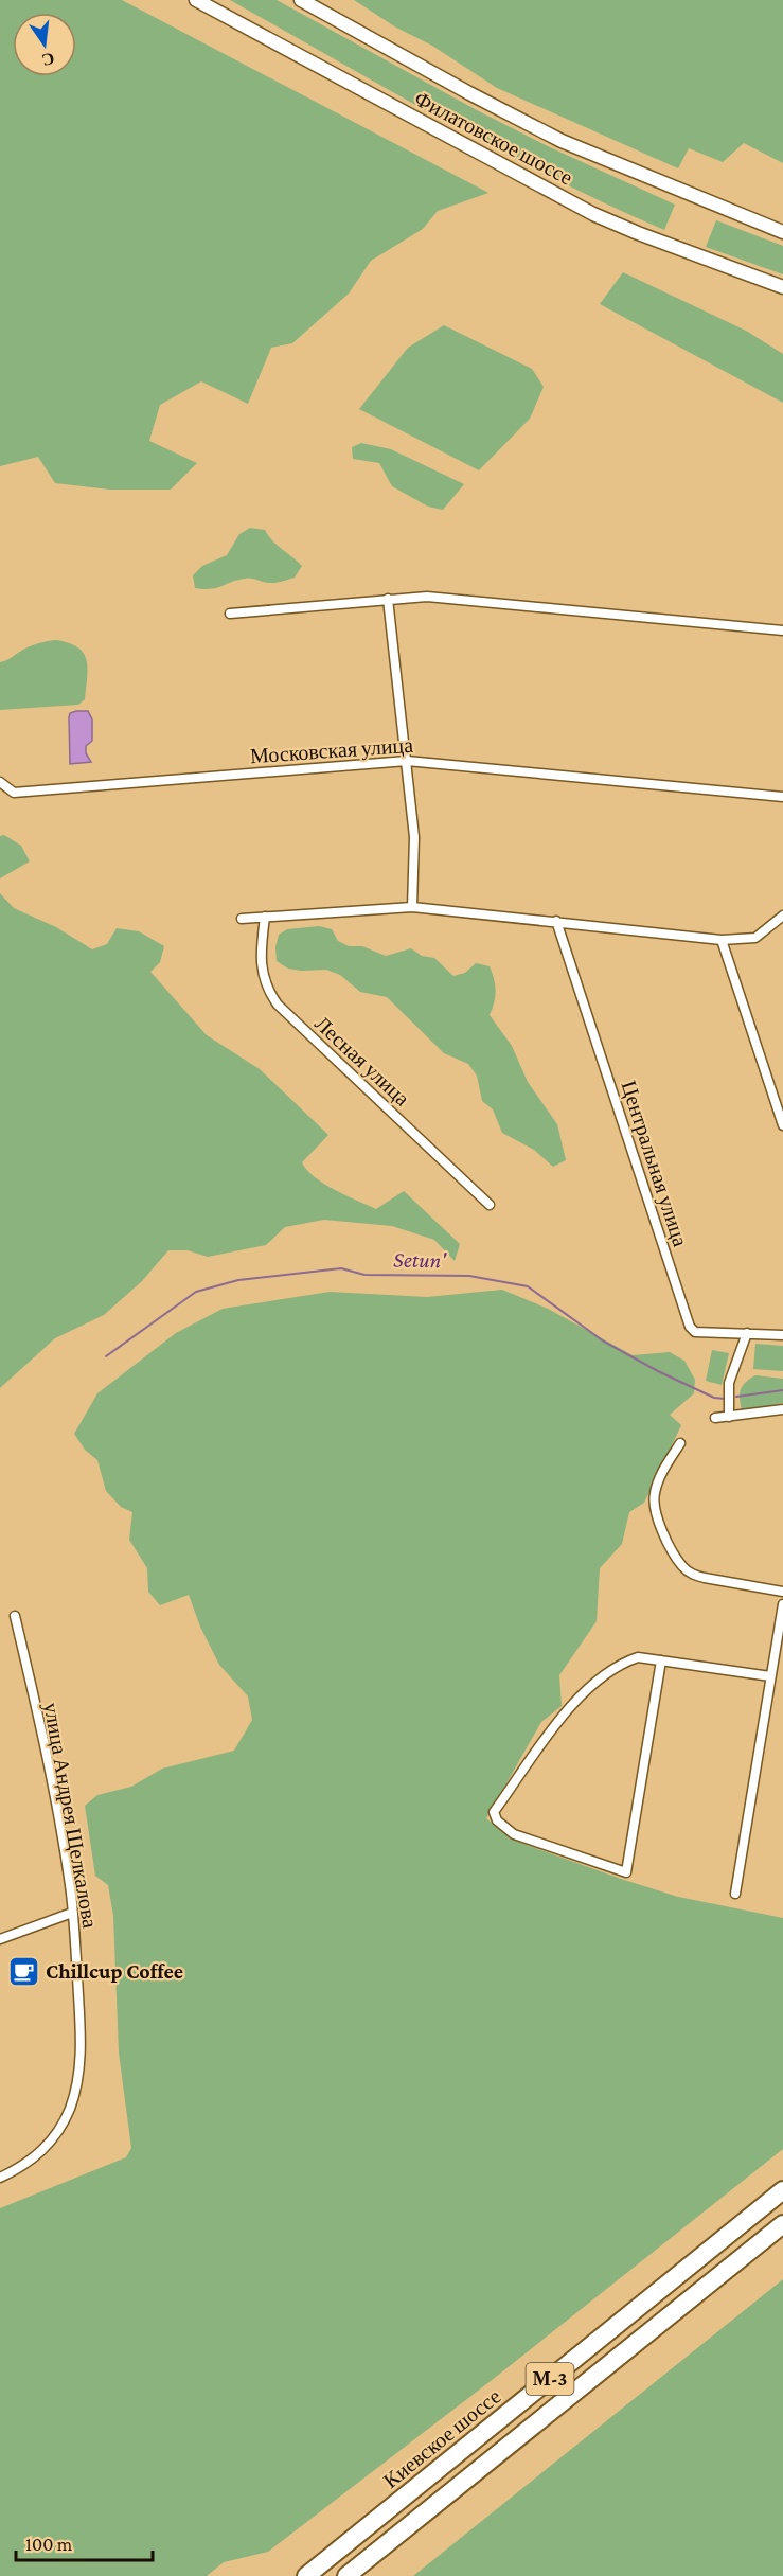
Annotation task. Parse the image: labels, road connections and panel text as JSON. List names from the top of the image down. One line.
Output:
{"streets":{"highway":["М-3","Киевское шоссе"],"main road":["Филатовское шоссе"],"street":["Московская улица","Лесная улица","Центральная улица","улица Андрея Щелкалова"]},"water":["Setun'"],"places":{"cafe":["Chillcup Coffee"]},"scale_bar":"100 m","north":"bottom"}
